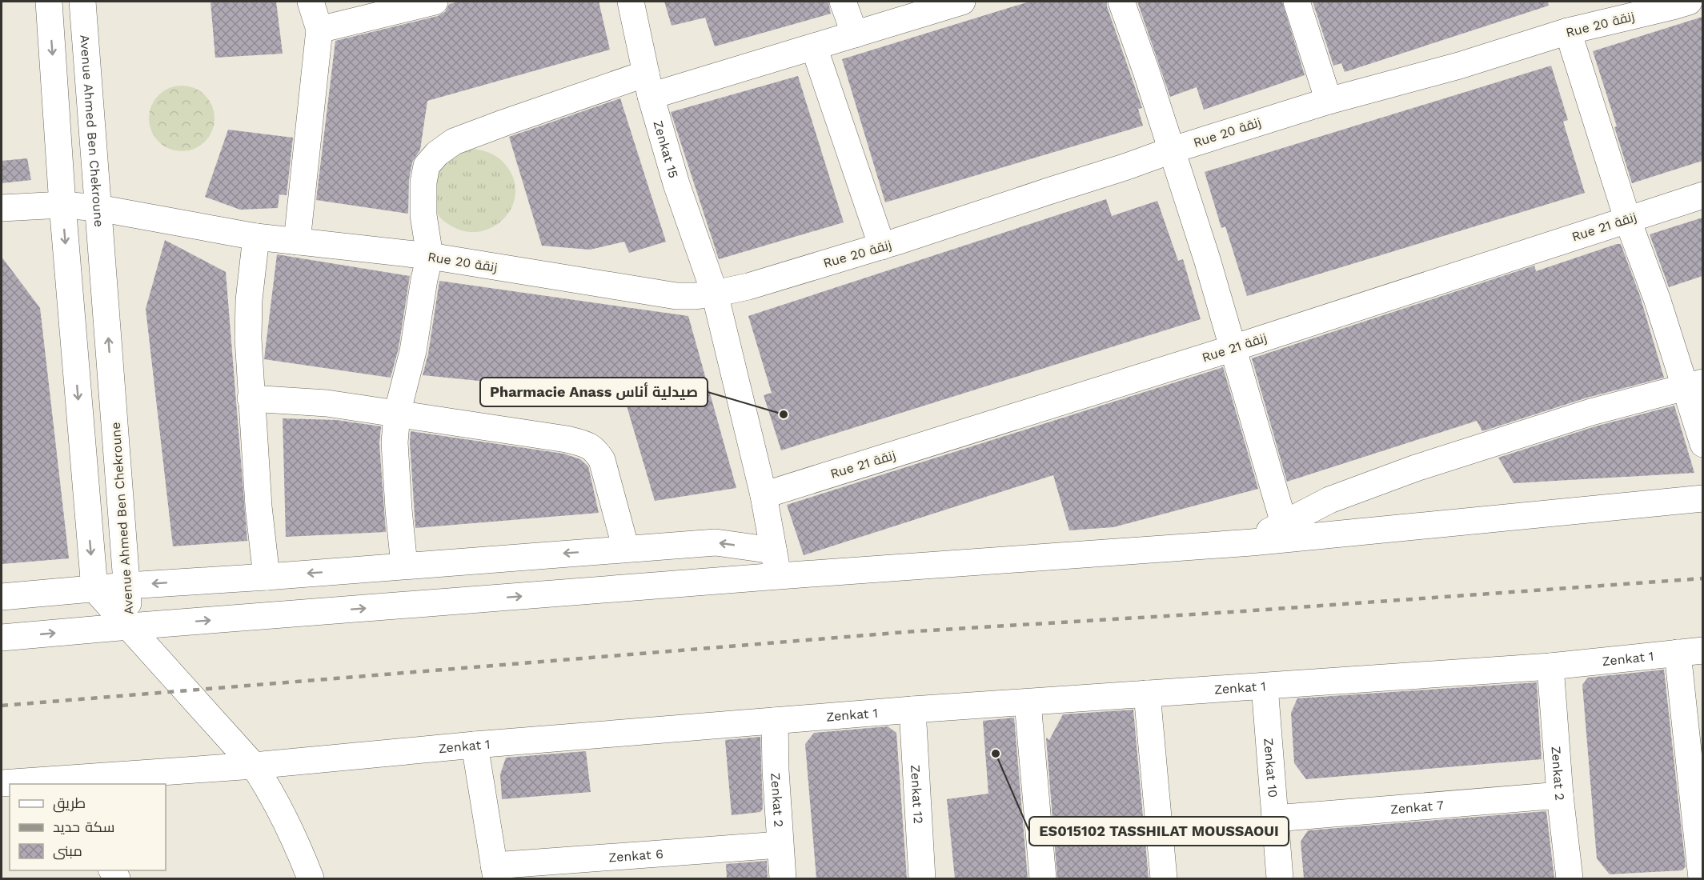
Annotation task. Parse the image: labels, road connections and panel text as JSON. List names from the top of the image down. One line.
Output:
{"streets":{"street":["Rue 20 زنقة","Avenue Ahmed Ben Chekroune","Zenkat 15","Rue 21 زنقة","Zenkat 1","Zenkat 10","Zenkat 2","Zenkat 12","Zenkat 7","Zenkat 6"]},"crossings":[["Rue 20 زنقة","Avenue Ahmed Ben Chekroune"],["Rue 20 زنقة","Zenkat 15"],["Zenkat 15","Rue 21 زنقة"],["Zenkat 1","Zenkat 10"],["Zenkat 1","Zenkat 2"],["Zenkat 1","Zenkat 12"],["Zenkat 10","Zenkat 7"],["Zenkat 2","Zenkat 7"],["Zenkat 2","Zenkat 6"]],"places":["Pharmacie Anass صيدلية أناس","ES015102 TASSHILAT MOUSSAOUI"],"legend":["طريق","سكة حديد","مبنى"]}
